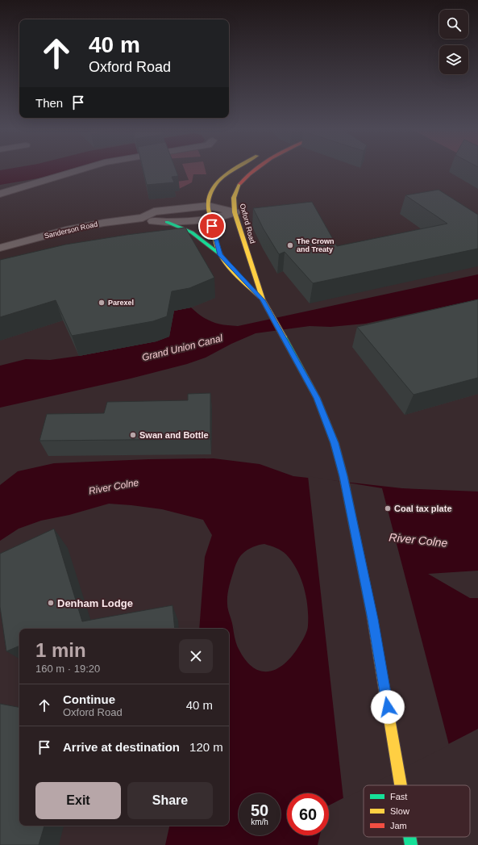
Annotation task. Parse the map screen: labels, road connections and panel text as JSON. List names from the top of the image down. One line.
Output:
{"streets":{"main road":["Oxford Road"],"street":["Sanderson Road"]},"water":["Grand Union Canal","River Colne"],"places":["The Crown and Treaty","Parexel","Swan and Bottle","Coal tax plate","Denham Lodge"],"legend":["Fast","Slow","Jam"],"page":{"turn":["40 m","Oxford Road"],"then":"Then","heading":["1 min","160 m · 19:20"],"list":[{"name":"Continue","note":"Oxford Road","value":"40 m"},{"name":"Arrive at destination","value":"120 m"}],"buttons":["Exit","Share"],"speed":"50 km/h","limit":"60"}}
